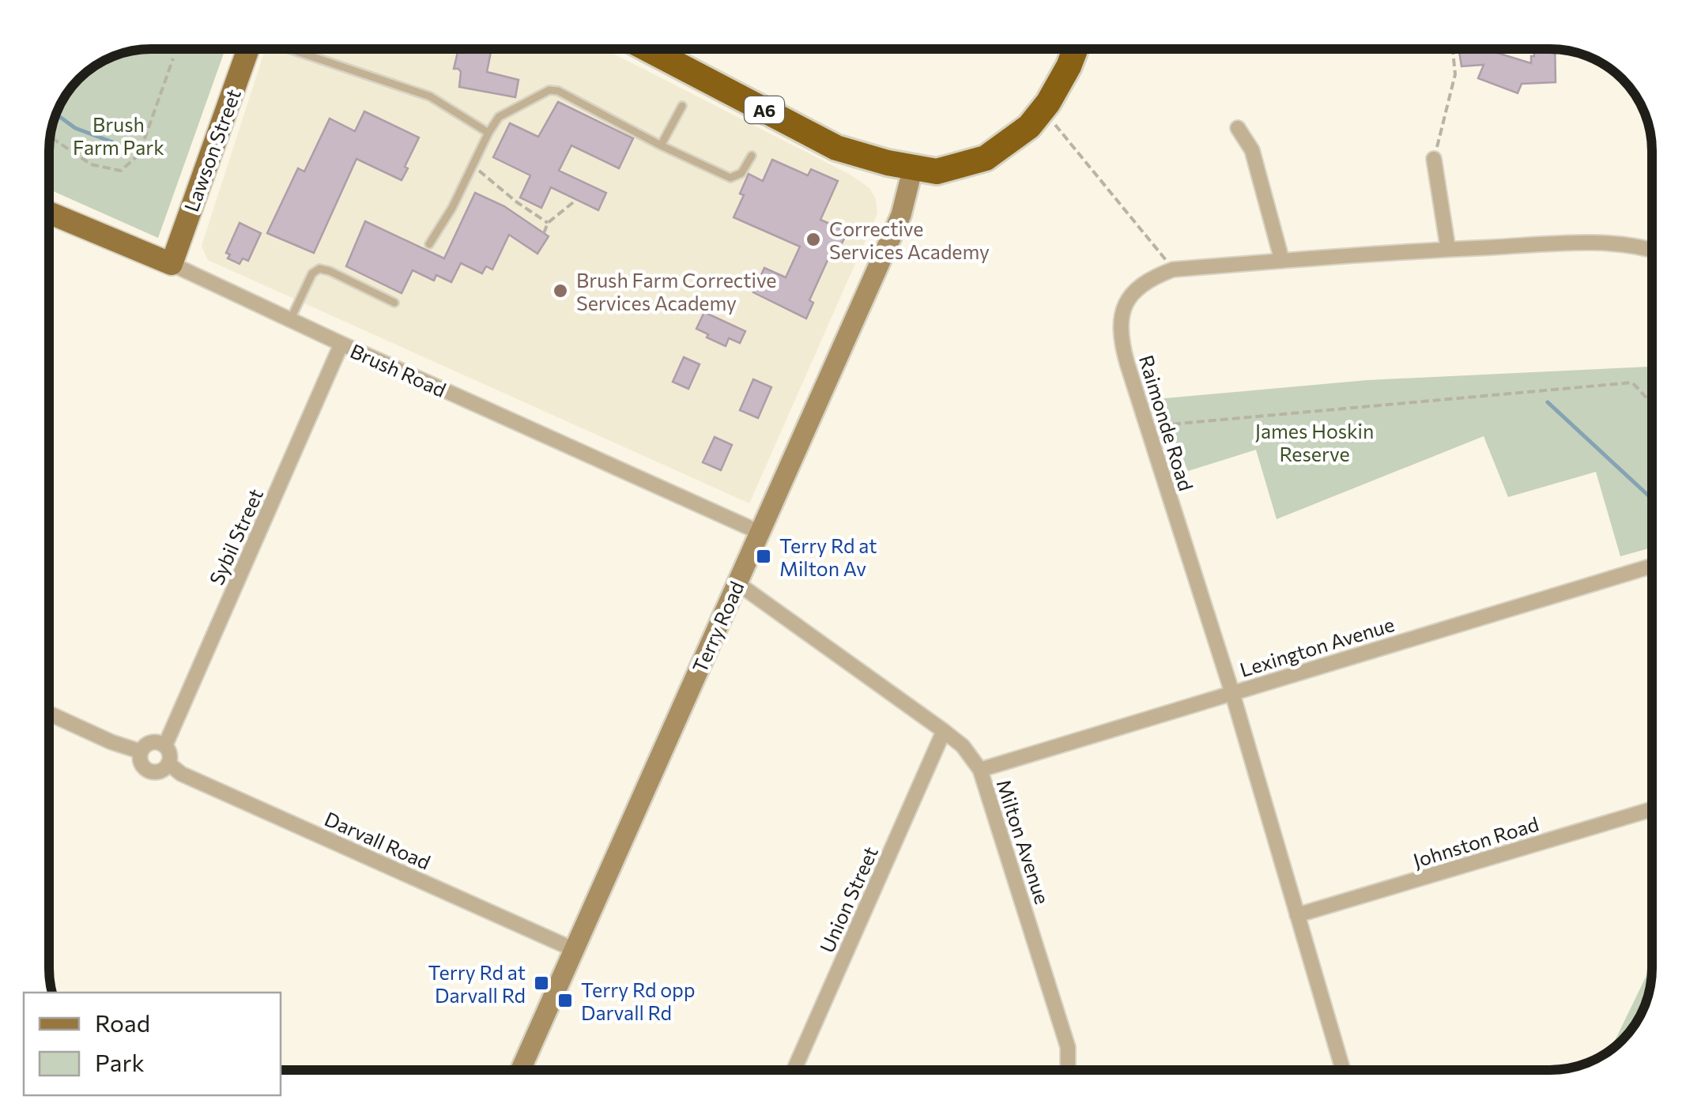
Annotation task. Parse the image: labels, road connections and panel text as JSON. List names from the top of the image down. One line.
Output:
{"streets":{"highway":["A6"],"main road":["Lawson Street","Brush Road"],"street":["Raimonde Road","Sybil Street","Terry Road","Lexington Avenue","Darvall Road","Milton Avenue","Johnston Road","Union Street"]},"crossings":[["A6","Terry Road"],["Lawson Street","Brush Road"],["Brush Road","Sybil Street"],["Brush Road","Terry Road"],["Raimonde Road","Lexington Avenue"],["Raimonde Road","Johnston Road"],["Sybil Street","Darvall Road"],["Terry Road","Darvall Road"],["Terry Road","Milton Avenue"],["Lexington Avenue","Milton Avenue"],["Milton Avenue","Union Street"]],"parks":["Brush Farm Park","James Hoskin Reserve"],"places":{"other":["Corrective Services Academy","Brush Farm Corrective Services Academy"],"transit":["Terry Rd at Milton Av","Terry Rd at Darvall Rd","Terry Rd opp Darvall Rd"]},"legend":["Road","Park"]}
